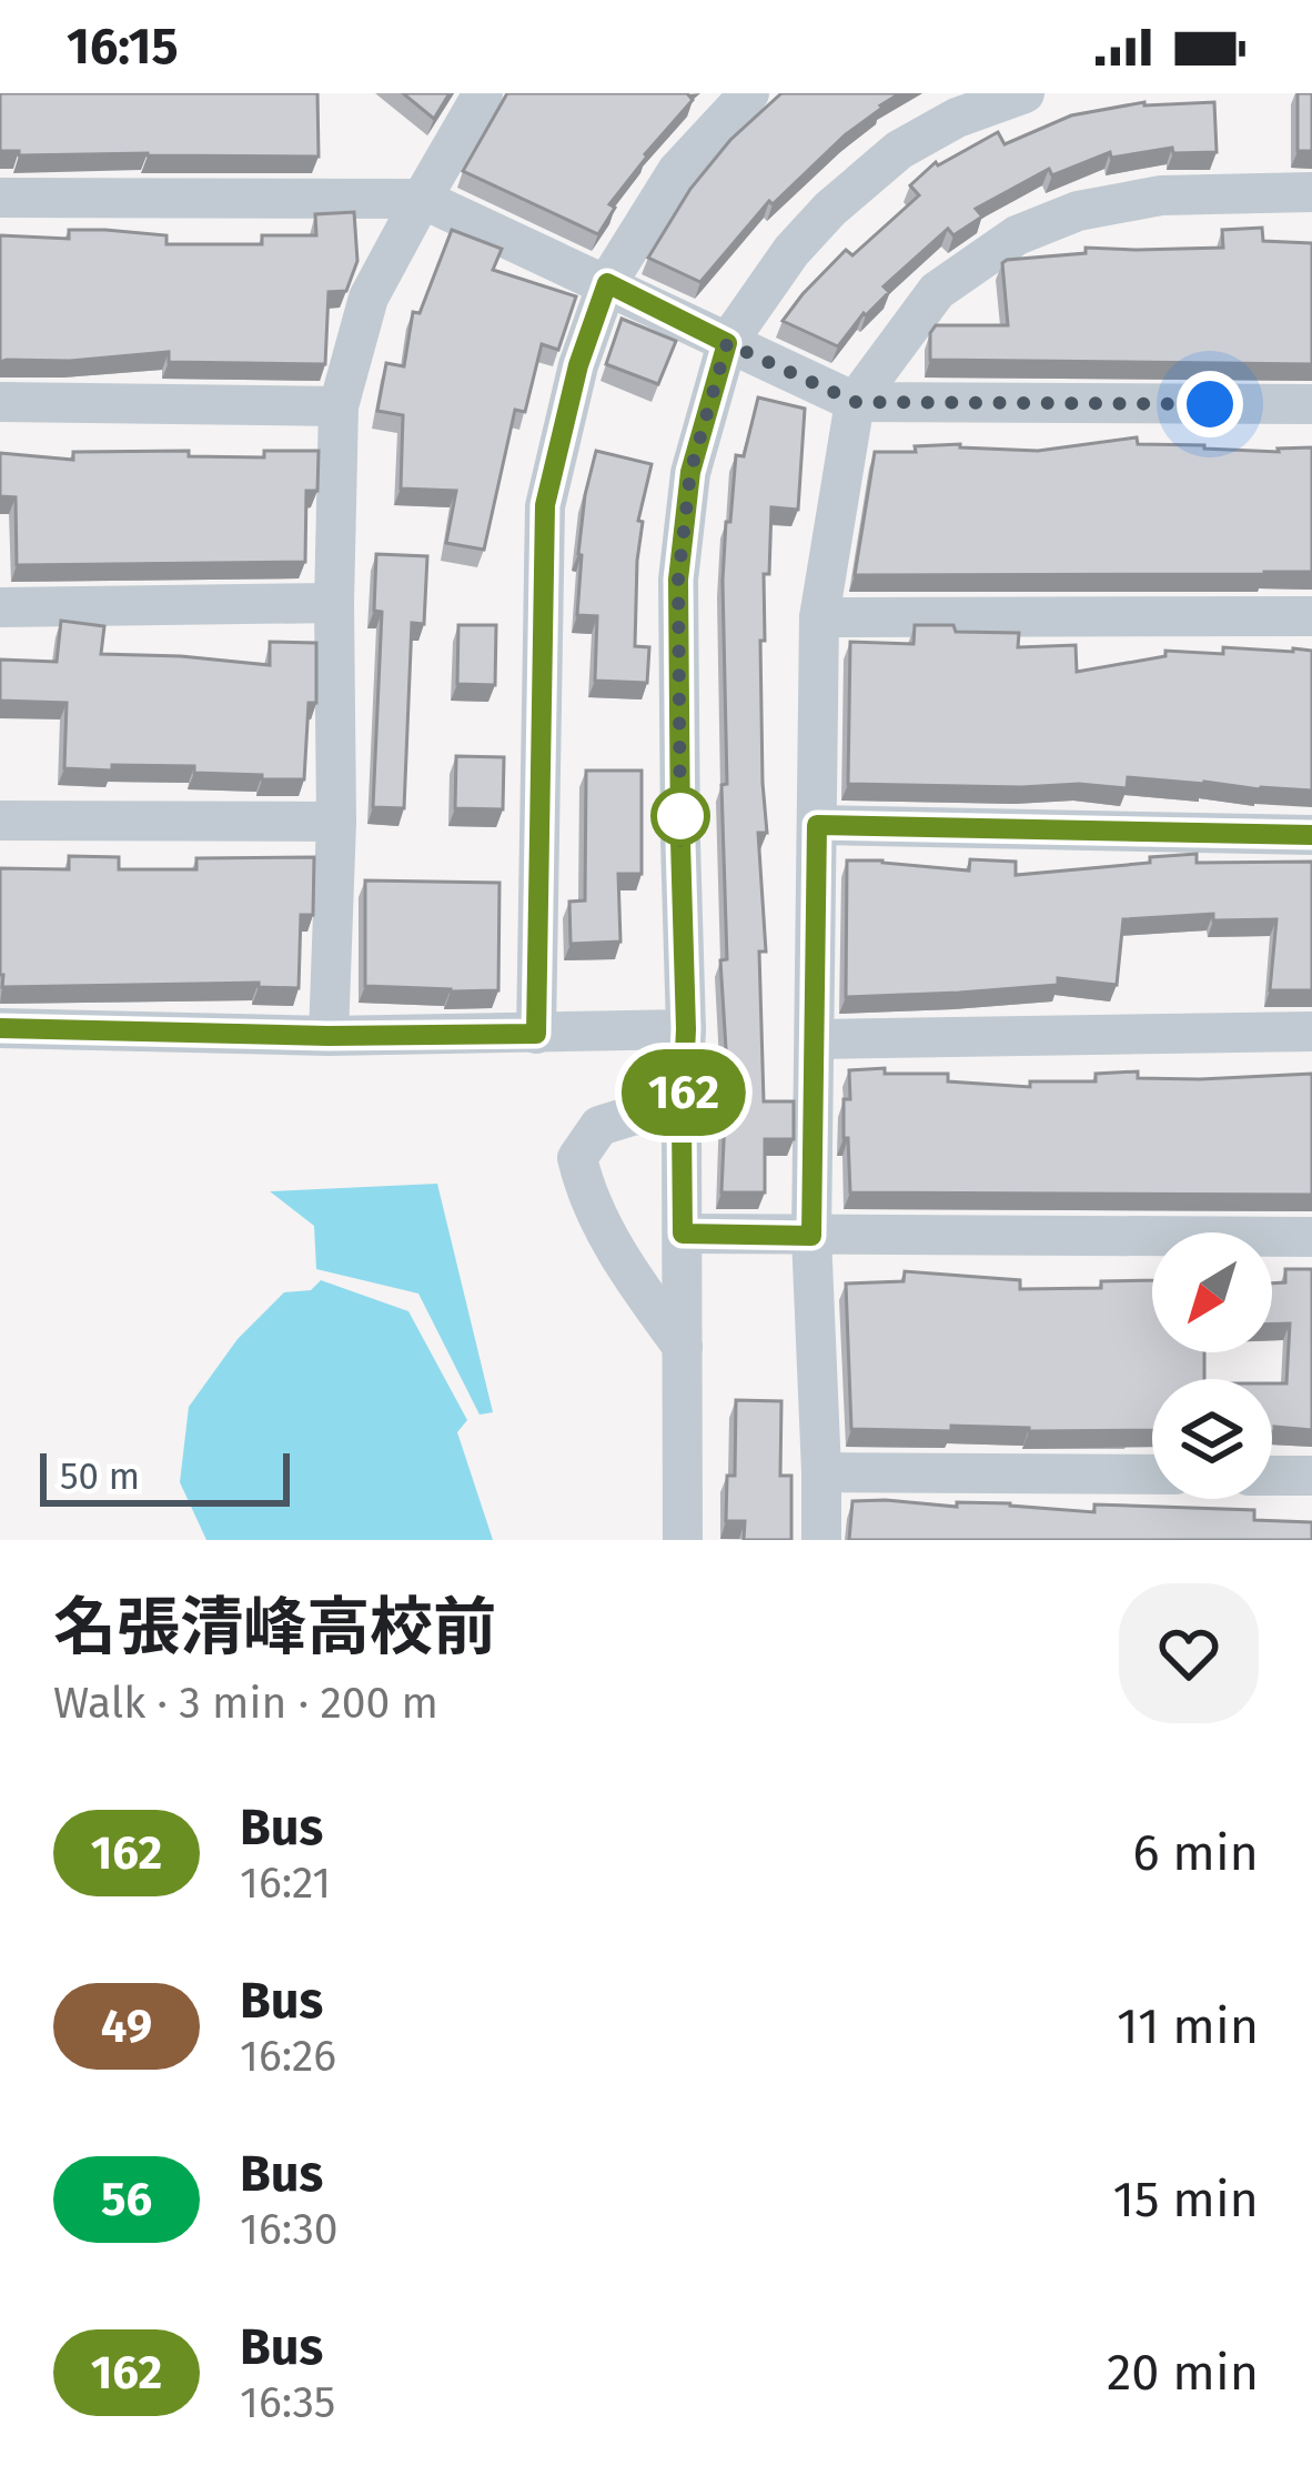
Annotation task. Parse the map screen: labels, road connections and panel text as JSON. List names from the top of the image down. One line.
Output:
{"lines":["bus line 162"],"scale_bar":"50 m","north":"bottom left","page":{"status":"16:15","on_map":"162","scale":"50 m","heading":["名張清峰高校前","Walk · 3 min · 200 m"],"list":[{"mark":"162","name":"Bus","note":"16:21","value":"6 min"},{"mark":"49","name":"Bus","note":"16:26","value":"11 min"},{"mark":"56","name":"Bus","note":"16:30","value":"15 min"},{"mark":"162","name":"Bus","note":"16:35","value":"20 min"}]}}
